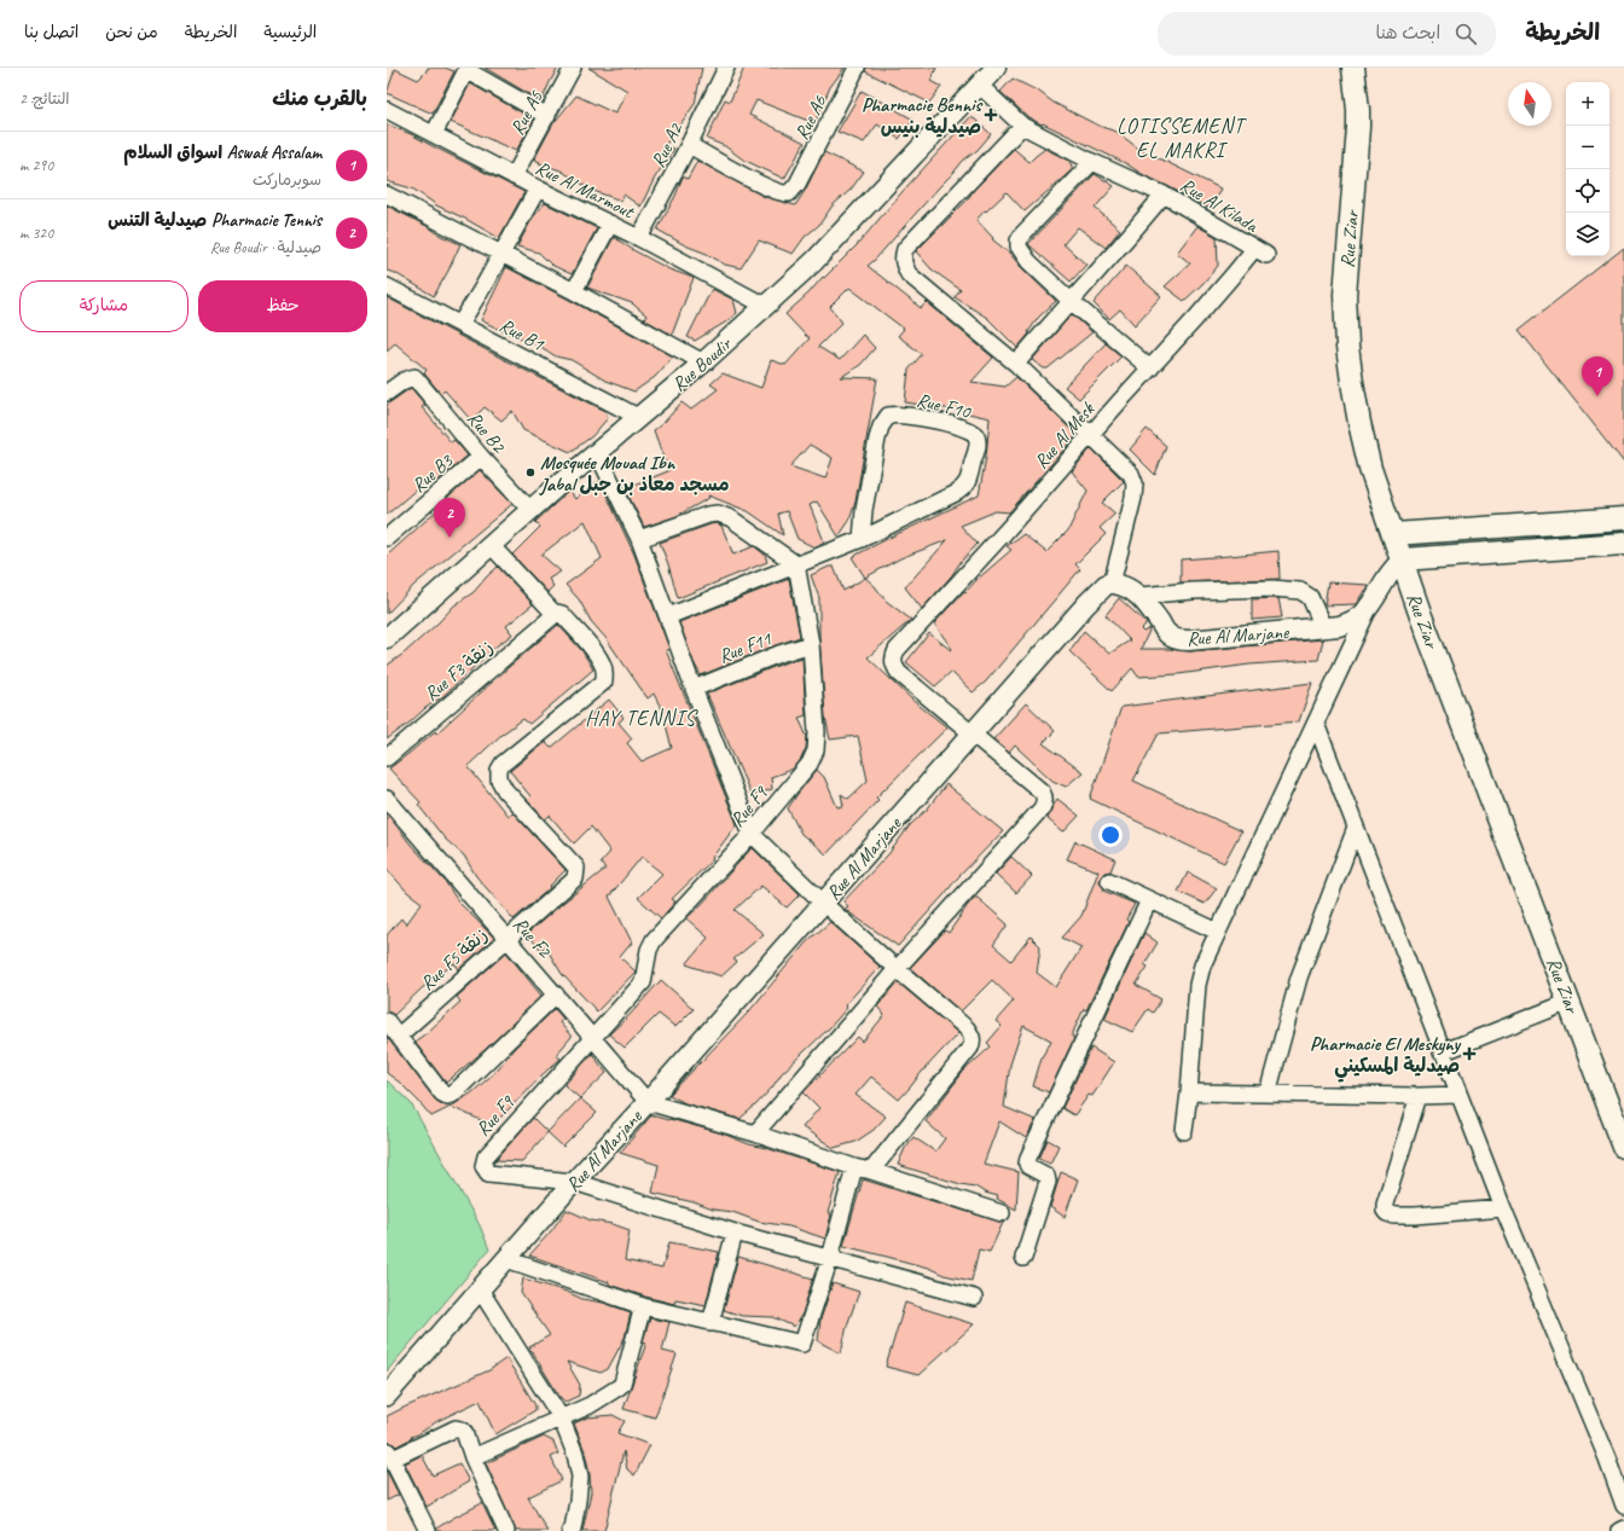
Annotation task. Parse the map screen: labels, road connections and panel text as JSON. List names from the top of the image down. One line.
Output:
{"streets":{"main road":["Rue Ziar"],"street":["Rue A5","Rue A6","Rue A2","Rue Al Marmout","Rue Al Kilada","Rue B1","Rue Boudir","Rue F10","Rue B2","Rue Al Mesk","Rue B3","Rue Al Marjane","Rue F11","Rue F3 زنقة","Rue F9","Rue F2","Rue F5 زنقة"]},"crossings":[["Rue A5","Rue Al Marmout"],["Rue A6","Rue A2"],["Rue A2","Rue Al Marmout"],["Rue Al Marmout","Rue Boudir"],["Rue Al Kilada","Rue Boudir"],["Rue Al Kilada","Rue Al Mesk"],["Rue Ziar","Rue Al Marjane"],["Rue B1","Rue Boudir"],["Rue Boudir","Rue B2"],["Rue F10","Rue F9"],["Rue B2","Rue B3"],["Rue Al Mesk","Rue Al Marjane"],["Rue Al Marjane","Rue F9"],["Rue Al Marjane","Rue F2"],["Rue F11","Rue F9"],["Rue F3 زنقة","Rue F5 زنقة"],["Rue F9","Rue F2"],["Rue F2","Rue F5 زنقة"]],"districts":["LOTISSEMENT EL MAKRI","HAY TENNIS"],"places":{"health":["Pharmacie Bennis صيدلية بنيس","Pharmacie El Meskyny صيدلية المسكيني"],"other":["Mosquée Mouad Ibn Jabal مسجد معاذ بن جبل"]},"north":"top","page":{"header":"الخريطة","search":"ابحث هنا","nav":["الرئيسية","الخريطة","من نحن","اتصل بنا"],"heading":["بالقرب منك","النتائج: 2"],"map_buttons":["+","−"],"list":[{"mark":"1","name":"Aswak Assalam اسواق السلام","note":"سوبرماركت","value":"290 m"},{"mark":"2","name":"Pharmacie Tennis صيدلية التنس","note":"صيدلية · Rue Boudir","value":"320 m"}],"buttons":["حفظ","مشاركة"],"pins":["1","2"]}}
